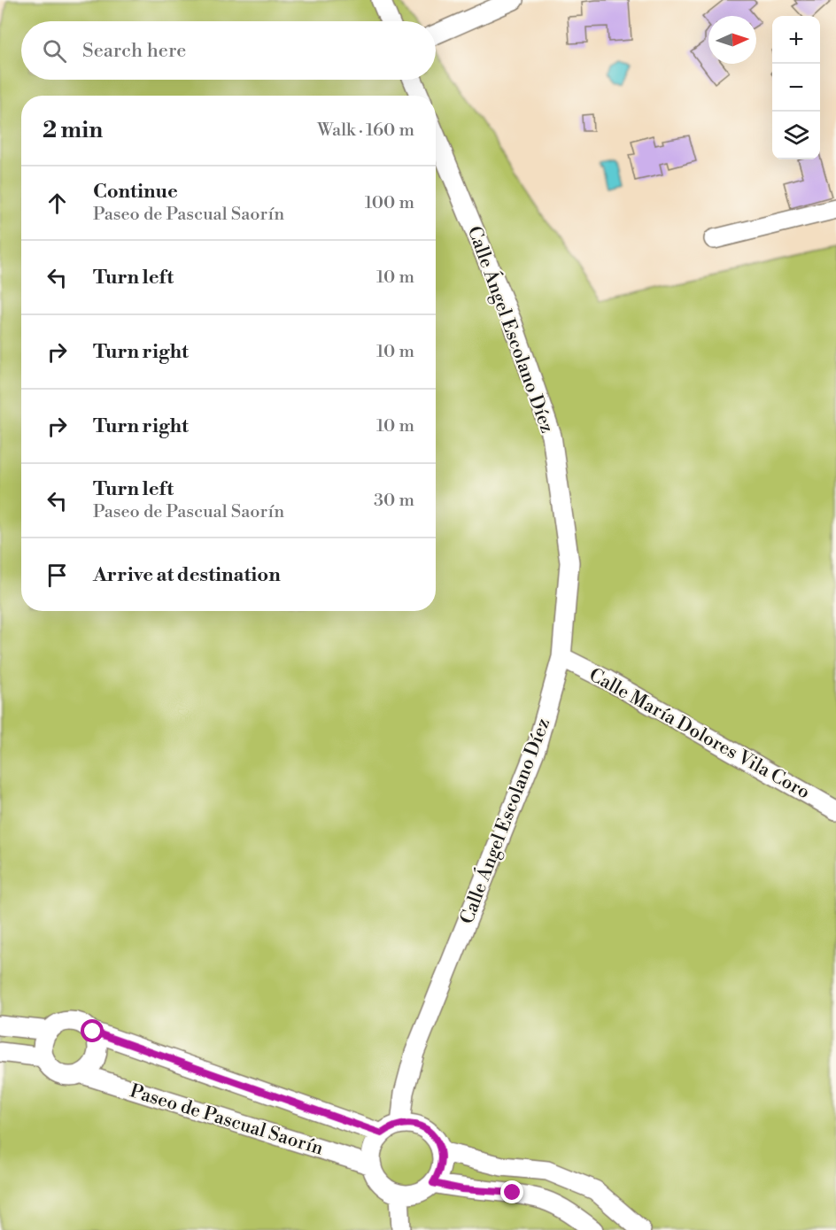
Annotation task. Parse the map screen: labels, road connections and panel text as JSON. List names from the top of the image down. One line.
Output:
{"streets":{"street":["Calle Ángel Escolano Díez","Calle María Dolores Vila Coro","Paseo de Pascual Saorín"]},"crossings":[["Calle Ángel Escolano Díez","Calle María Dolores Vila Coro"],["Calle Ángel Escolano Díez","Paseo de Pascual Saorín"]],"north":"right","page":{"map_buttons":["+","−"],"search":"Search here","heading":["2 min","Walk · 160 m"],"list":[["Continue","Paseo de Pascual Saorín","100 m"],["Turn left","10 m"],["Turn right","10 m"],["Turn right","10 m"],["Turn left","Paseo de Pascual Saorín","30 m"],"Arrive at destination"]}}
